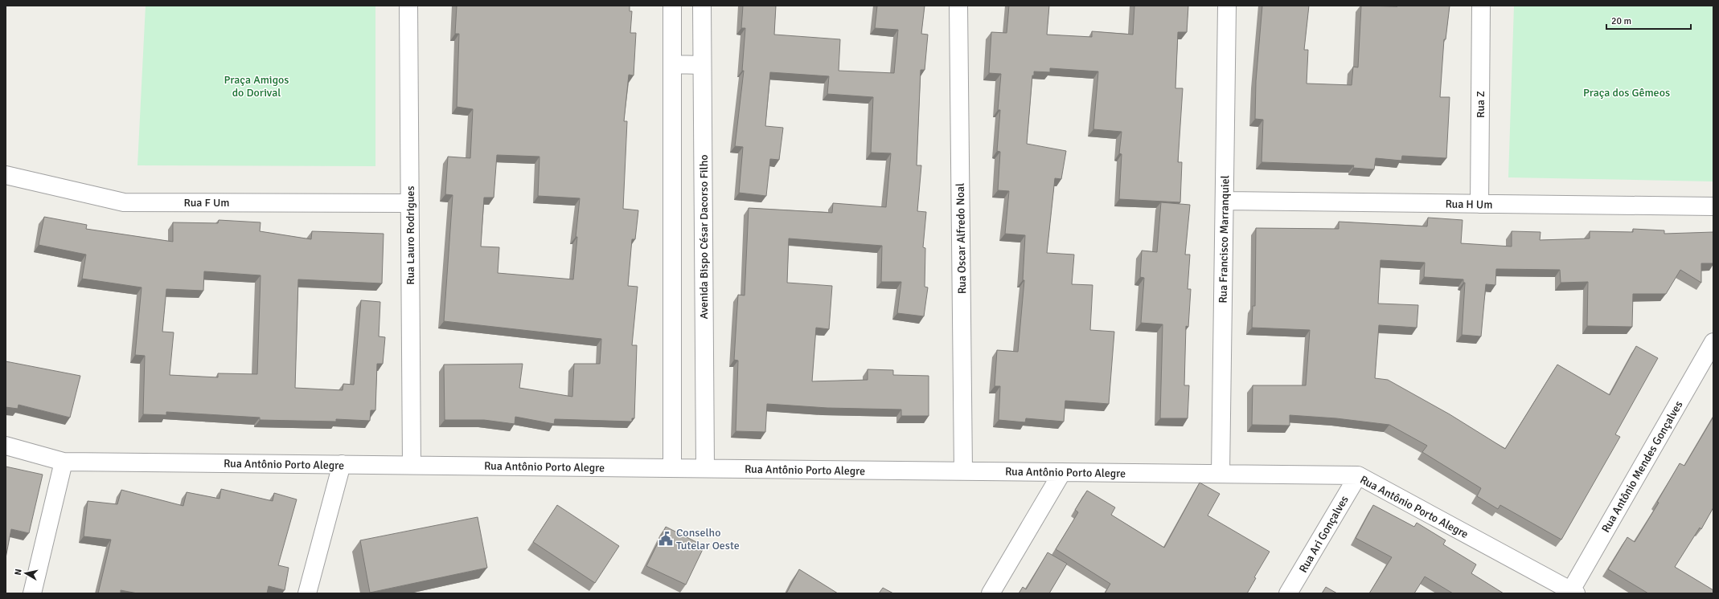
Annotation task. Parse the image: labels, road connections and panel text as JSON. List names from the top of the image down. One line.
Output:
{"streets":{"street":["Rua Z","Rua F Um","Rua H Um","Rua Lauro Rodrigues","Avenida Bispo César Dacorso Filho","Rua Oscar Alfredo Noal","Rua Francisco Marranquiel","Rua Antônio Porto Alegre","Rua Antônio Mendes Gonçalves","Rua Ari Gonçalves"]},"crossings":[["Rua Z","Rua H Um"],["Rua F Um","Rua Lauro Rodrigues"],["Rua H Um","Rua Francisco Marranquiel"],["Rua Lauro Rodrigues","Rua Antônio Porto Alegre"],["Avenida Bispo César Dacorso Filho","Rua Antônio Porto Alegre"],["Rua Oscar Alfredo Noal","Rua Antônio Porto Alegre"],["Rua Francisco Marranquiel","Rua Antônio Porto Alegre"],["Rua Antônio Porto Alegre","Rua Antônio Mendes Gonçalves"],["Rua Antônio Porto Alegre","Rua Ari Gonçalves"]],"parks":["Praça Amigos do Dorival","Praça dos Gêmeos"],"places":{"public building":["Conselho Tutelar Oeste"]},"scale_bar":"20 m","north":"left"}
